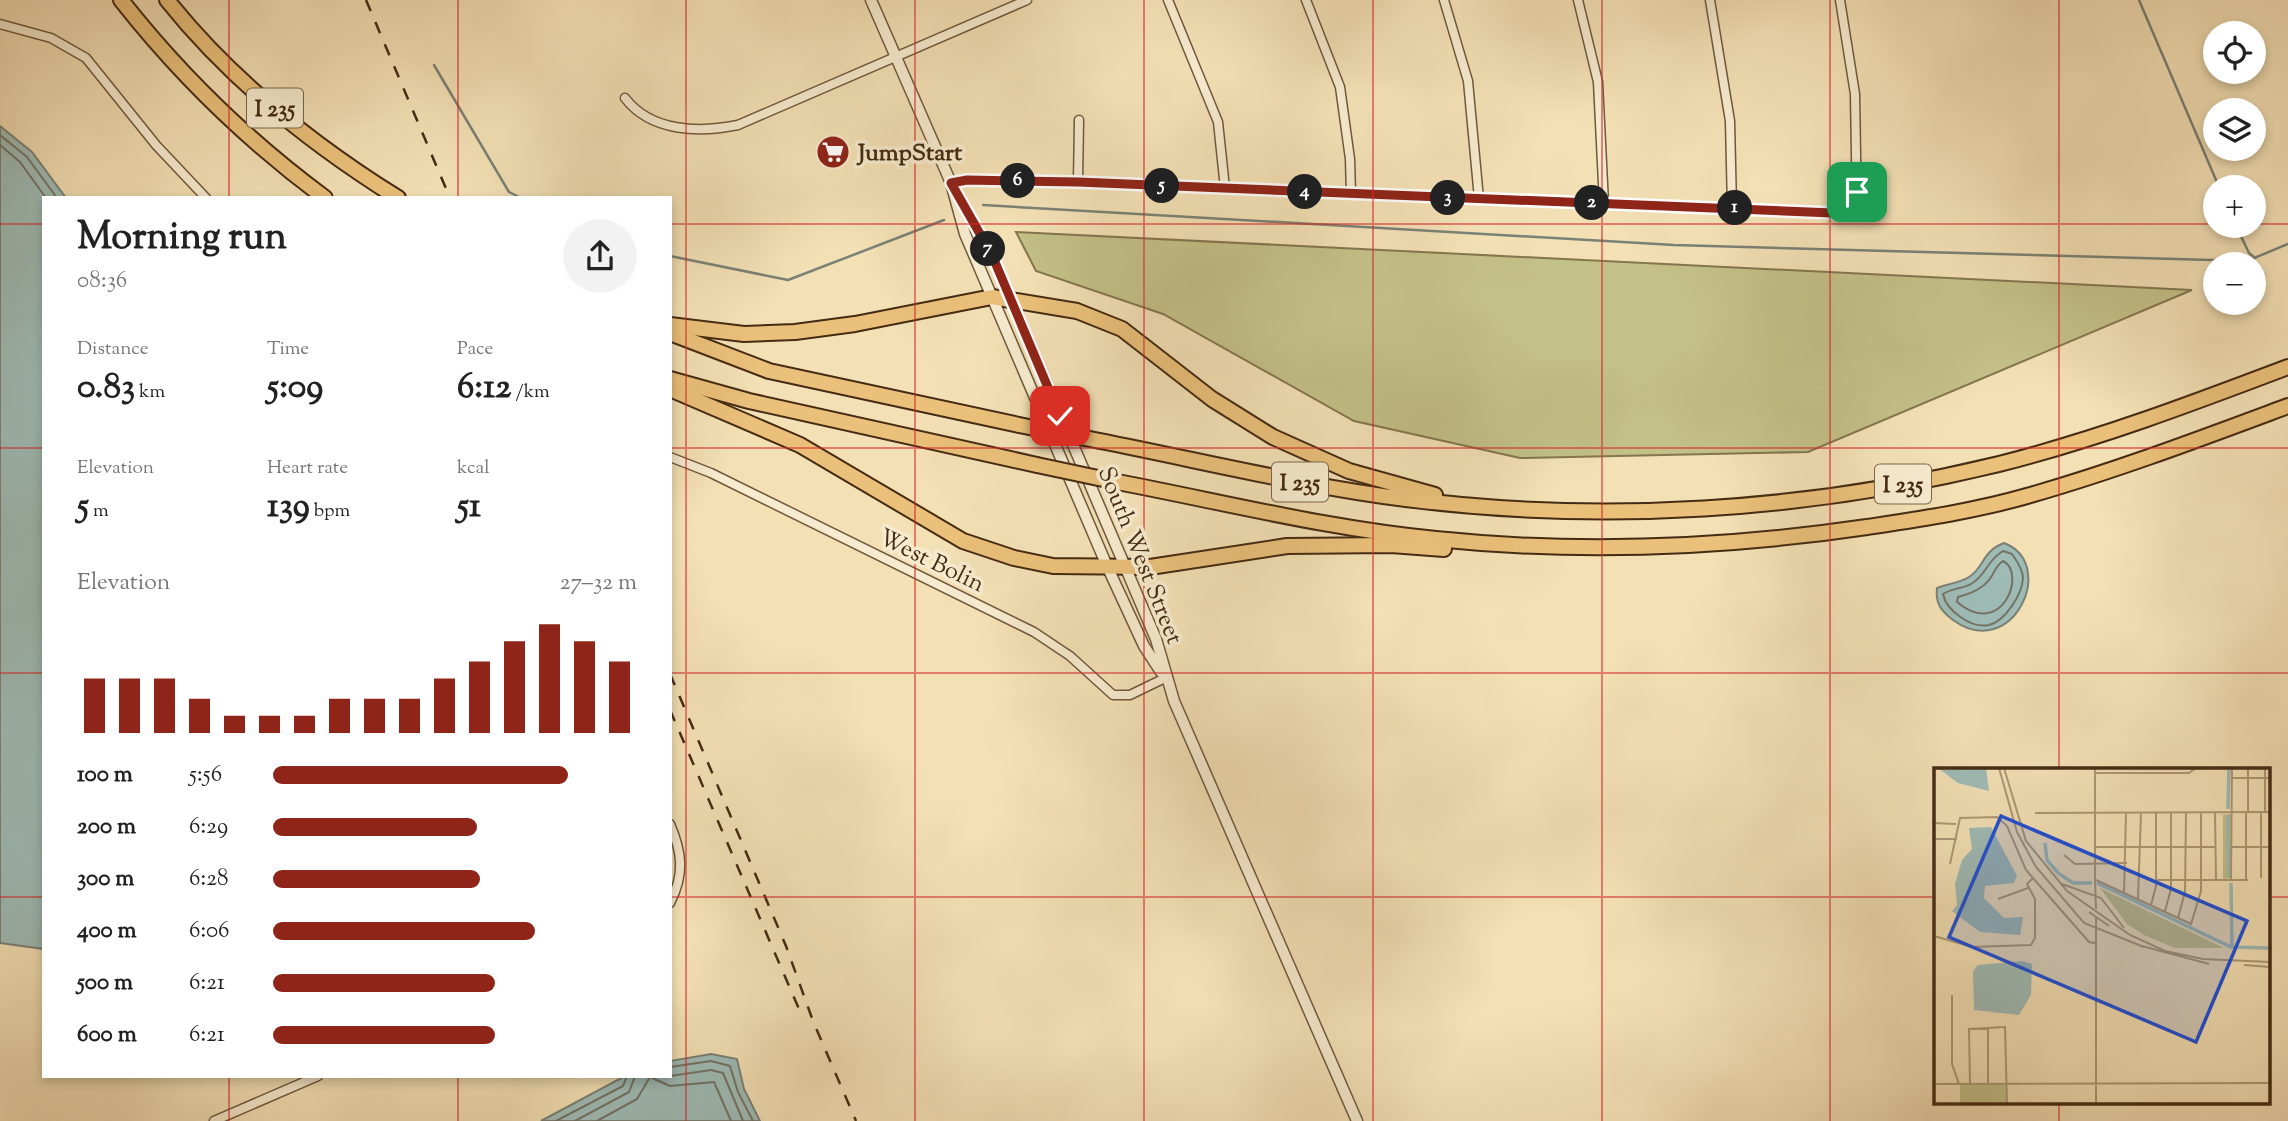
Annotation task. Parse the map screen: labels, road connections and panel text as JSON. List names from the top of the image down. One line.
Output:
{"streets":{"highway":["I 235"],"street":["South West Street","West Bolin"]},"crossings":[["South West Street","West Bolin"]],"places":{"supermarket":["JumpStart"]},"page":{"map_buttons":["+","−"],"pins":["6","5","4","3","2","1","7"],"heading":["Morning run","08:36"],"stats":[["Distance","0.83 km"],["Time","5:09"],["Pace","6:12 /km"],["Elevation","5 m"],["Heart rate","139 bpm"],["kcal","51"]],"chart":["Elevation","27–32 m"],"list":[{"name":"100 m","note":"5:56"},{"name":"200 m","note":"6:29"},{"name":"300 m","note":"6:28"},{"name":"400 m","note":"6:06"},{"name":"500 m","note":"6:21"},{"name":"600 m","note":"6:21"}]}}
